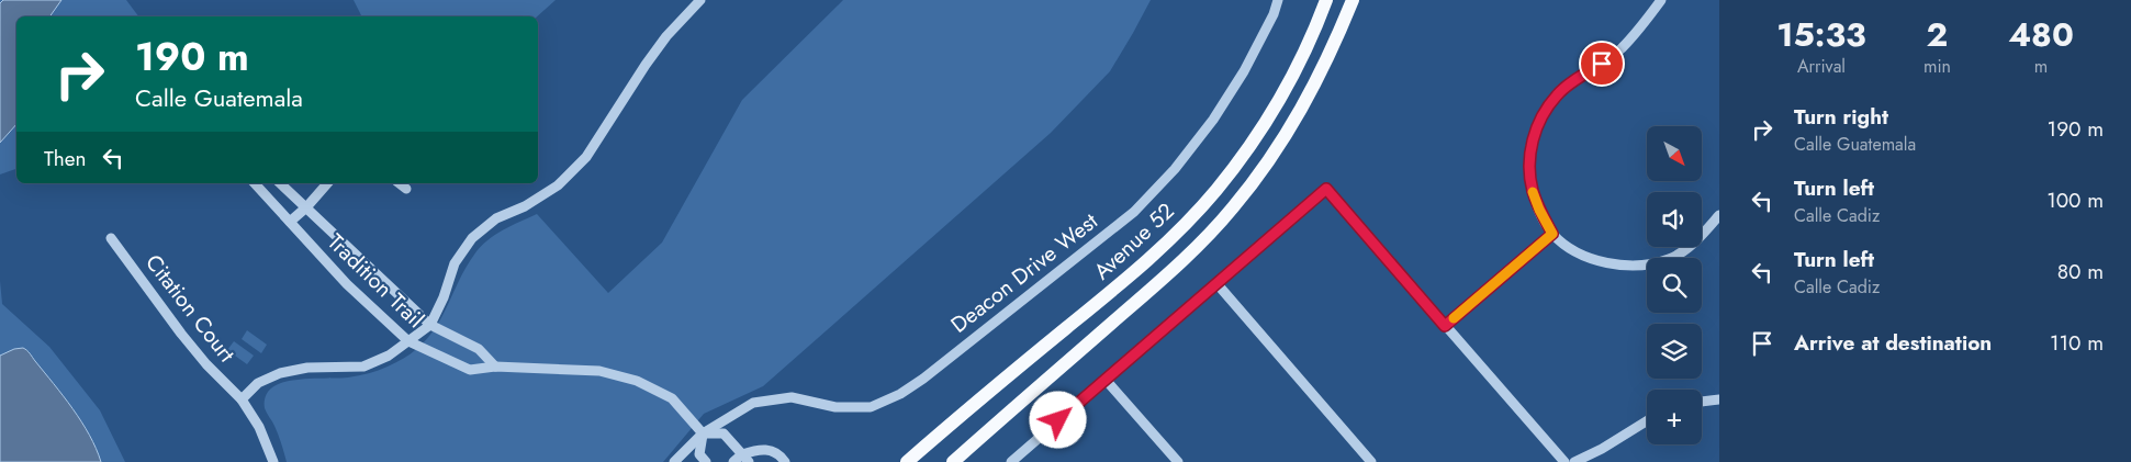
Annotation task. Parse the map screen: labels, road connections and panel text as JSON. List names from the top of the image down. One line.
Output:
{"streets":{"main road":["Avenue 52"],"street":["Deacon Drive West","Tradition Trail","Citation Court"]},"crossings":[["Deacon Drive West","Tradition Trail"]],"north":"bottom right","page":{"eta":["15:33","Arrival","2","min","480","m"],"turn":["190 m","Calle Guatemala"],"list":[{"name":"Turn right","note":"Calle Guatemala","value":"190 m"},{"name":"Turn left","note":"Calle Cadiz","value":"100 m"},{"name":"Turn left","note":"Calle Cadiz","value":"80 m"},{"name":"Arrive at destination","value":"110 m"}],"map_buttons":"+","then":"Then"}}
